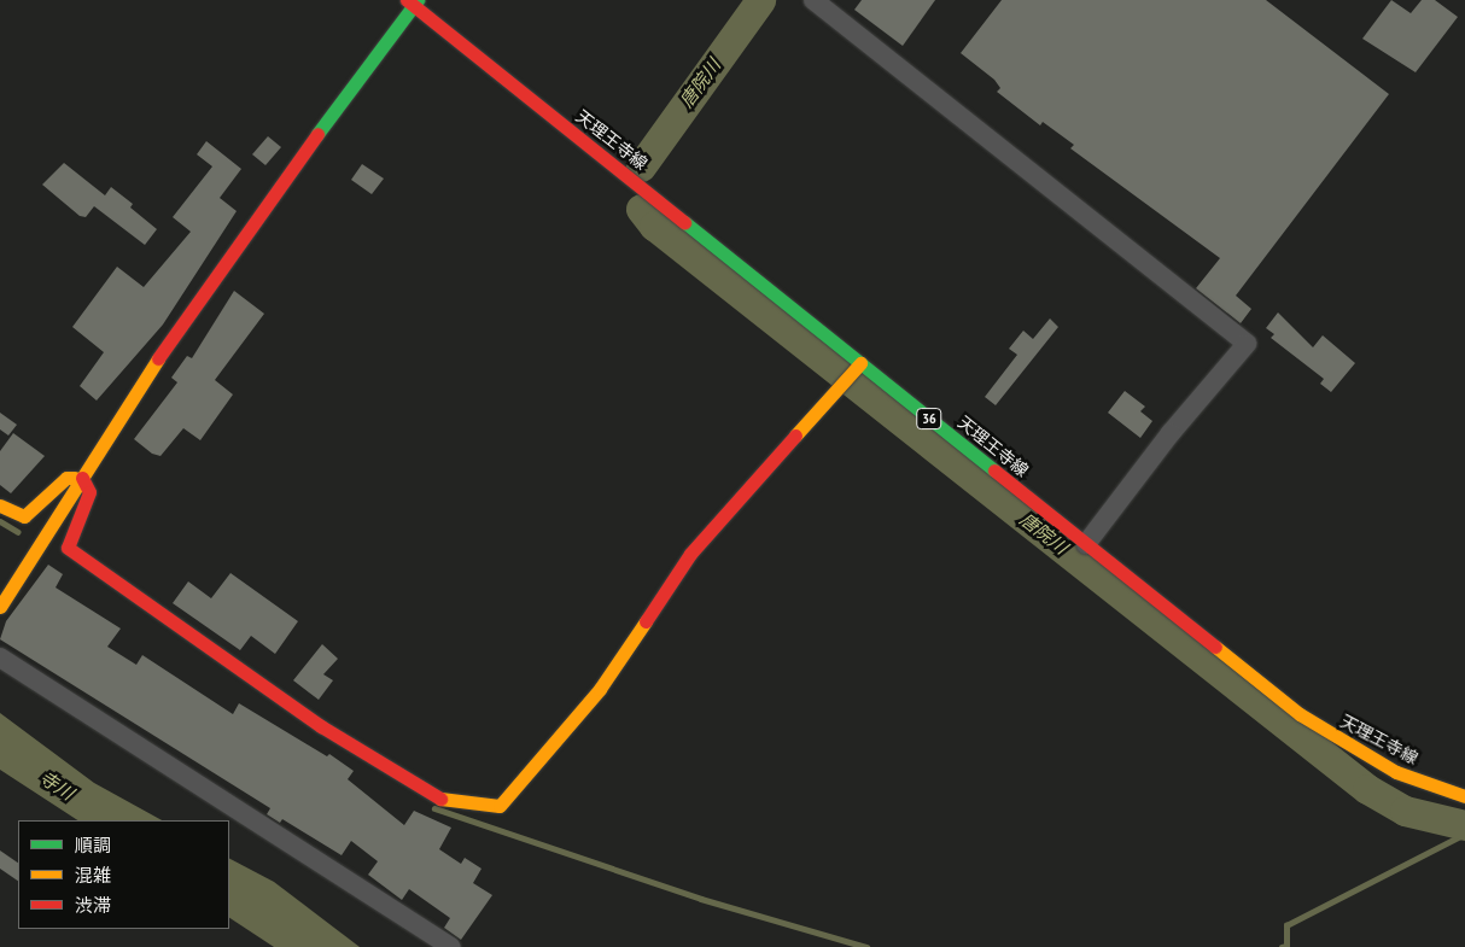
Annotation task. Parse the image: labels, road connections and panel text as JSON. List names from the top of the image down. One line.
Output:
{"streets":{"street":["天理王寺線","36"]},"water":["唐院川","寺川"],"legend":["順調","混雑","渋滞"]}
